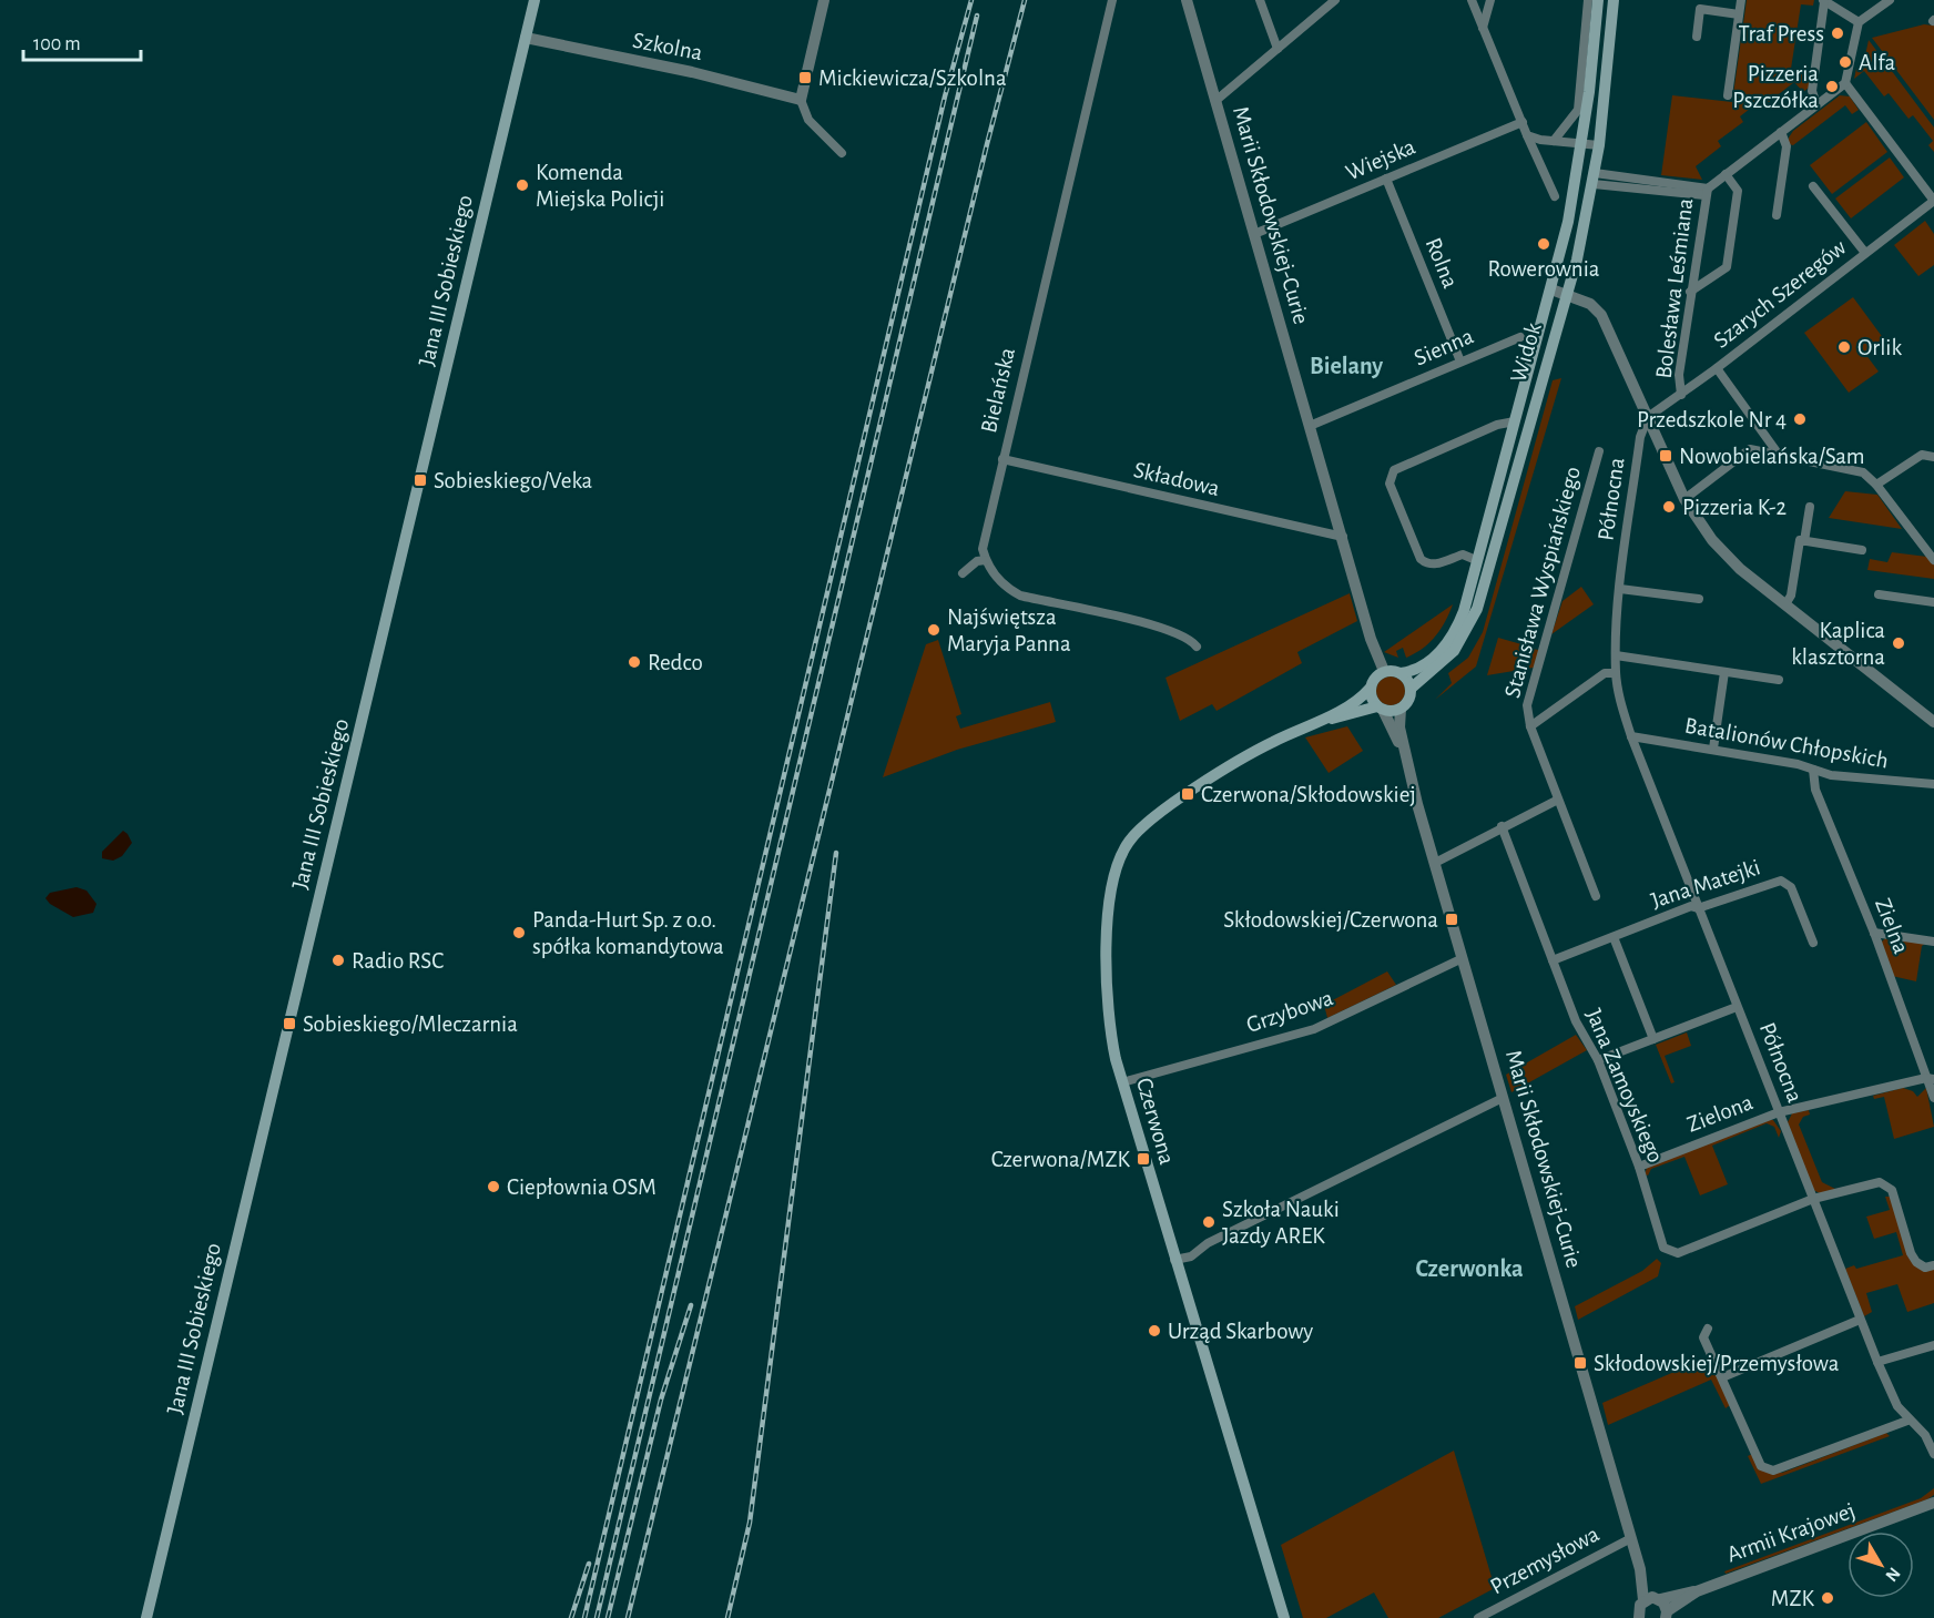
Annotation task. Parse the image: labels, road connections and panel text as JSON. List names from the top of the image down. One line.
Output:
{"streets":{"main road":["Jana III Sobieskiego","Widok","Czerwona"],"street":["Szkolna","Wiejska","Marii Skłodowskiej-Curie","Rolna","Bolesława Leśmiana","Szarych Szeregów","Sienna","Bielańska","Składowa","Północna","Stanisława Wyspiańskiego","Batalionów Chłopskich","Jana Matejki","Zielna","Grzybowa","Jana Zamoyskiego","Zielona","Armii Krajowej","Przemysłowa"]},"crossings":[["Szkolna","Jana III Sobieskiego"],["Wiejska","Marii Skłodowskiej-Curie"],["Wiejska","Rolna"],["Marii Skłodowskiej-Curie","Sienna"],["Marii Skłodowskiej-Curie","Widok"],["Marii Skłodowskiej-Curie","Składowa"],["Marii Skłodowskiej-Curie","Grzybowa"],["Marii Skłodowskiej-Curie","Czerwona"],["Marii Skłodowskiej-Curie","Przemysłowa"],["Rolna","Sienna"],["Bolesława Leśmiana","Szarych Szeregów"],["Szarych Szeregów","Północna"],["Widok","Czerwona"],["Bielańska","Składowa"],["Północna","Batalionów Chłopskich"],["Północna","Jana Matejki"],["Północna","Jana Zamoyskiego"],["Północna","Zielona"],["Batalionów Chłopskich","Zielna"],["Jana Matejki","Jana Zamoyskiego"],["Zielna","Zielona"],["Grzybowa","Czerwona"],["Jana Zamoyskiego","Zielona"]],"districts":["Bielany","Czerwonka"],"places":{"other":["Traf Press","Alfa","Pizzeria Pszczółka","Komenda Miejska Policji","Rowerownia","Orlik","Przedszkole Nr 4","Pizzeria K-2","Najświętsza Maryja Panna","Kaplica klasztorna","Redco","Panda-Hurt Sp. z o.o. spółka komandytowa","Radio RSC","Ciepłownia OSM","Szkoła Nauki Jazdy AREK","Urząd Skarbowy","MZK"],"transit":["Mickiewicza/Szkolna","Nowobielańska/Sam","Sobieskiego/Veka","Czerwona/Skłodowskiej","Skłodowskiej/Czerwona","Sobieskiego/Mleczarnia","Czerwona/MZK","Skłodowskiej/Przemysłowa"]},"scale_bar":"100 m","north":"bottom right"}
